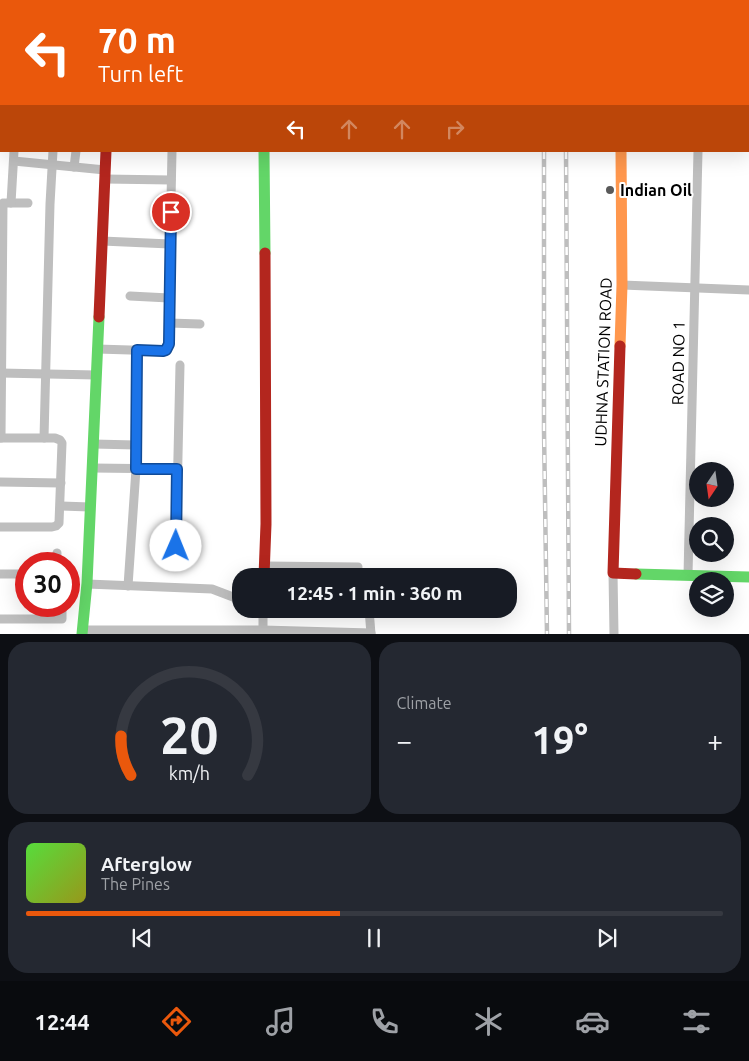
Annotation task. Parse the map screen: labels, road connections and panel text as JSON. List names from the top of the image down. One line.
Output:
{"streets":{"street":["UDHNA STATION ROAD","ROAD NO 1"]},"places":["Indian Oil"],"north":"bottom","page":{"turn":["70 m","Turn left"],"limit":"30","trip":"12:45 · 1 min · 360 m","tile":"Climate","heat":["−","19°","+"],"song":["Afterglow","The Pines"],"tabs":"12:44","gauge":["20","km/h"]}}
